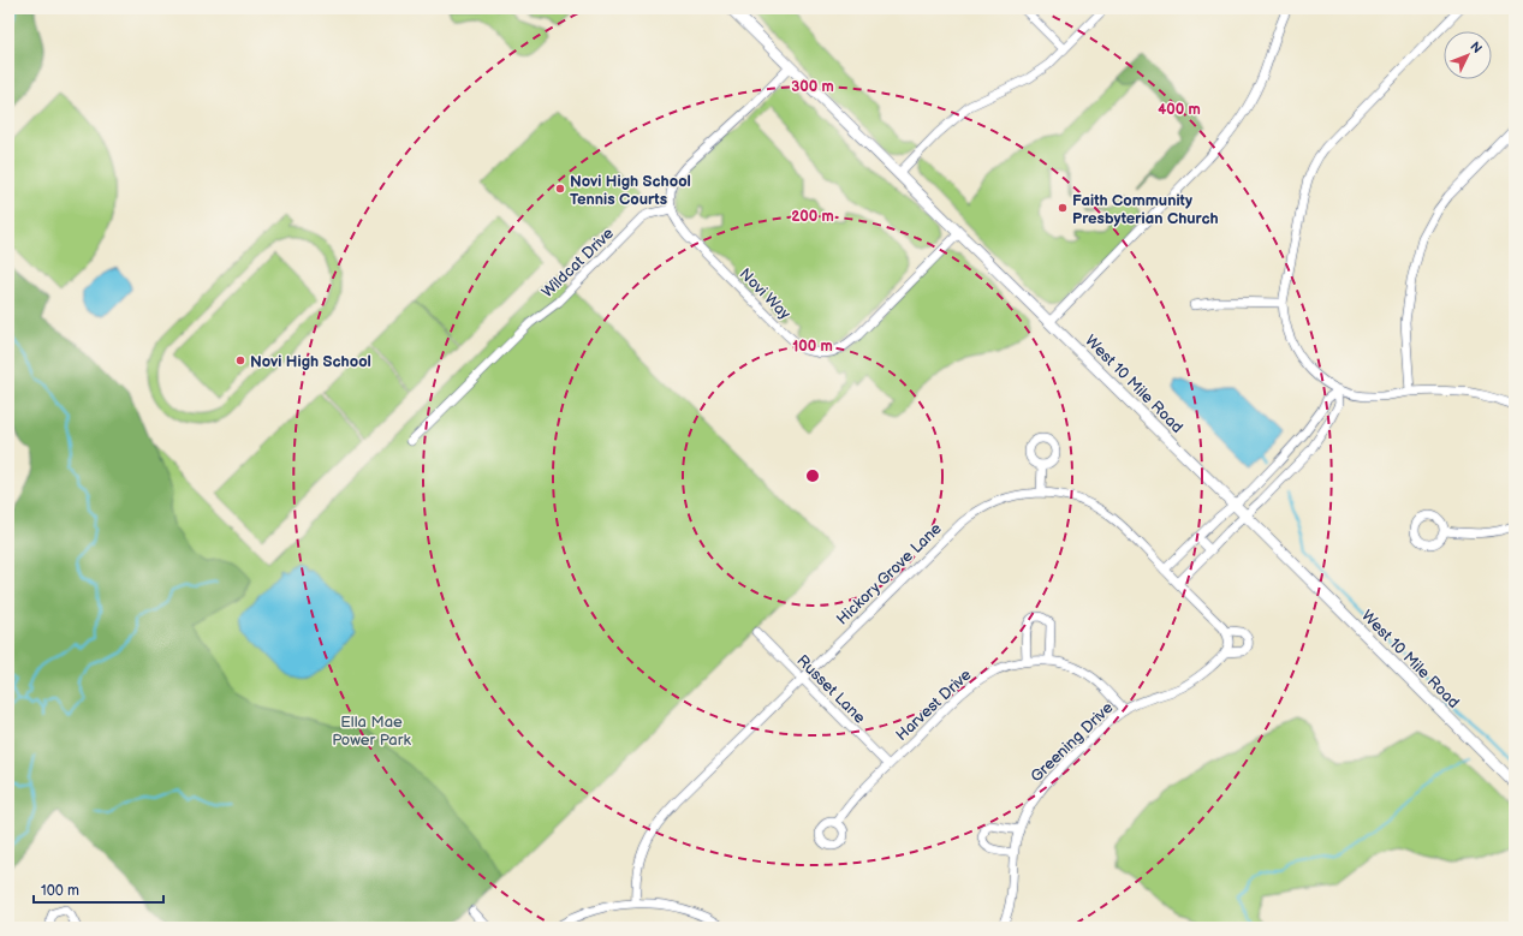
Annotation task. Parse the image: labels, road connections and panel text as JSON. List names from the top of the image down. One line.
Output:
{"streets":{"main road":["West 10 Mile Road"],"street":["Wildcat Drive","Novi Way","Hickory Grove Lane","Russet Lane","Harvest Drive","Greening Drive"]},"crossings":[["Wildcat Drive","Novi Way"],["Novi Way","West 10 Mile Road"],["Hickory Grove Lane","Russet Lane"],["Hickory Grove Lane","Greening Drive"],["Russet Lane","Harvest Drive"],["Harvest Drive","Greening Drive"]],"parks":["Ella Mae Power Park"],"places":["Novi High School Tennis Courts","Faith Community Presbyterian Church","Novi High School"],"scale_bar":"100 m","north":"top right","rings":["300 m","400 m","200 m","100 m"]}
